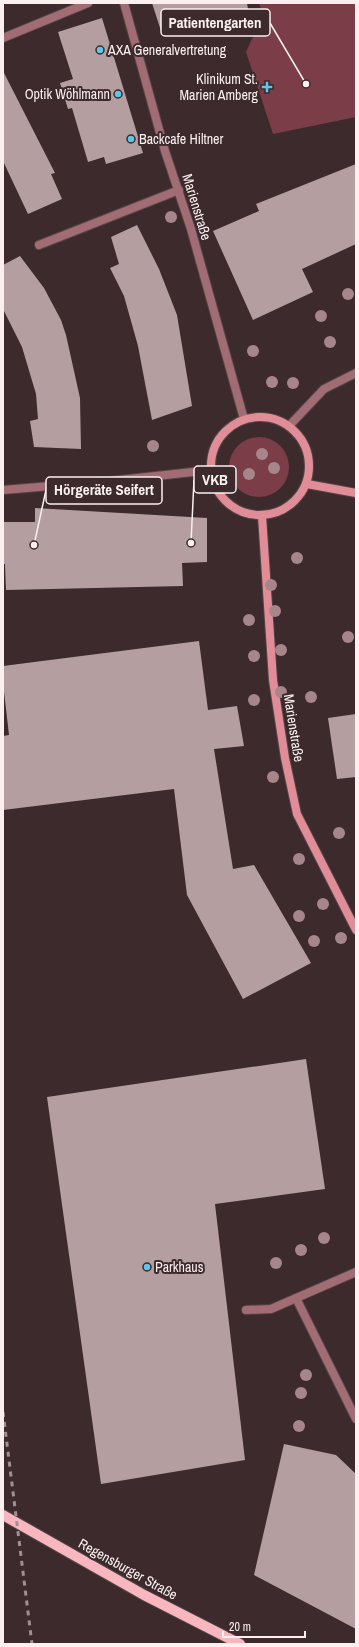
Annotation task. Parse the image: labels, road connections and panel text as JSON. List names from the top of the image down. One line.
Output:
{"streets":{"main road":["Regensburger Straße"],"street":["Marienstraße"]},"places":{"other":["AXA Generalvertretung","Patientengarten","Optik Wöhlmann","Backcafe Hiltner","VKB","Hörgeräte Seifert","Parkhaus"],"health":["Klinikum St. Marien Amberg"]},"scale_bar":"20 m"}
